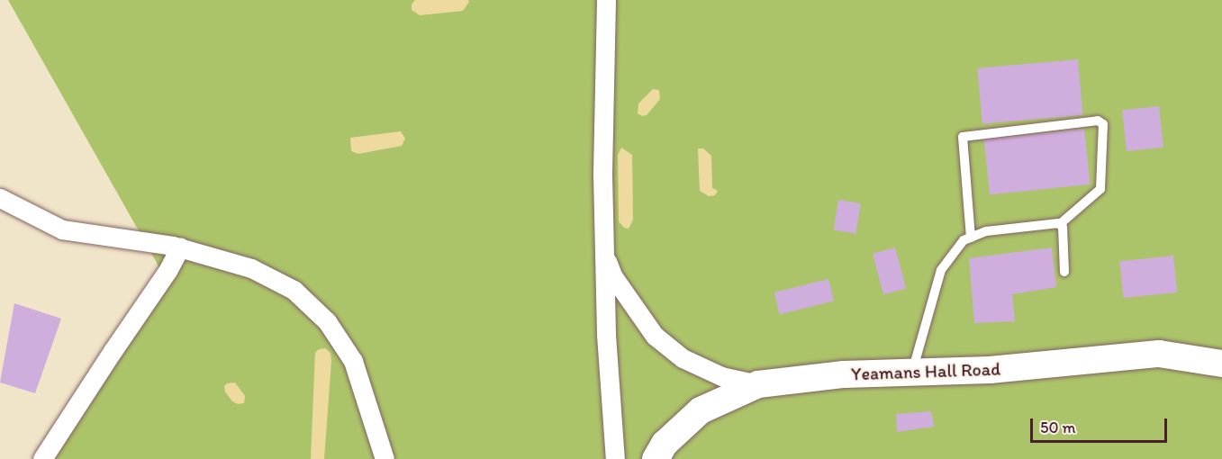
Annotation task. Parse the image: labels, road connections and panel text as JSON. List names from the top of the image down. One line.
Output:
{"streets":{"street":["Yeamans Hall Road"]},"scale_bar":"50 m"}
